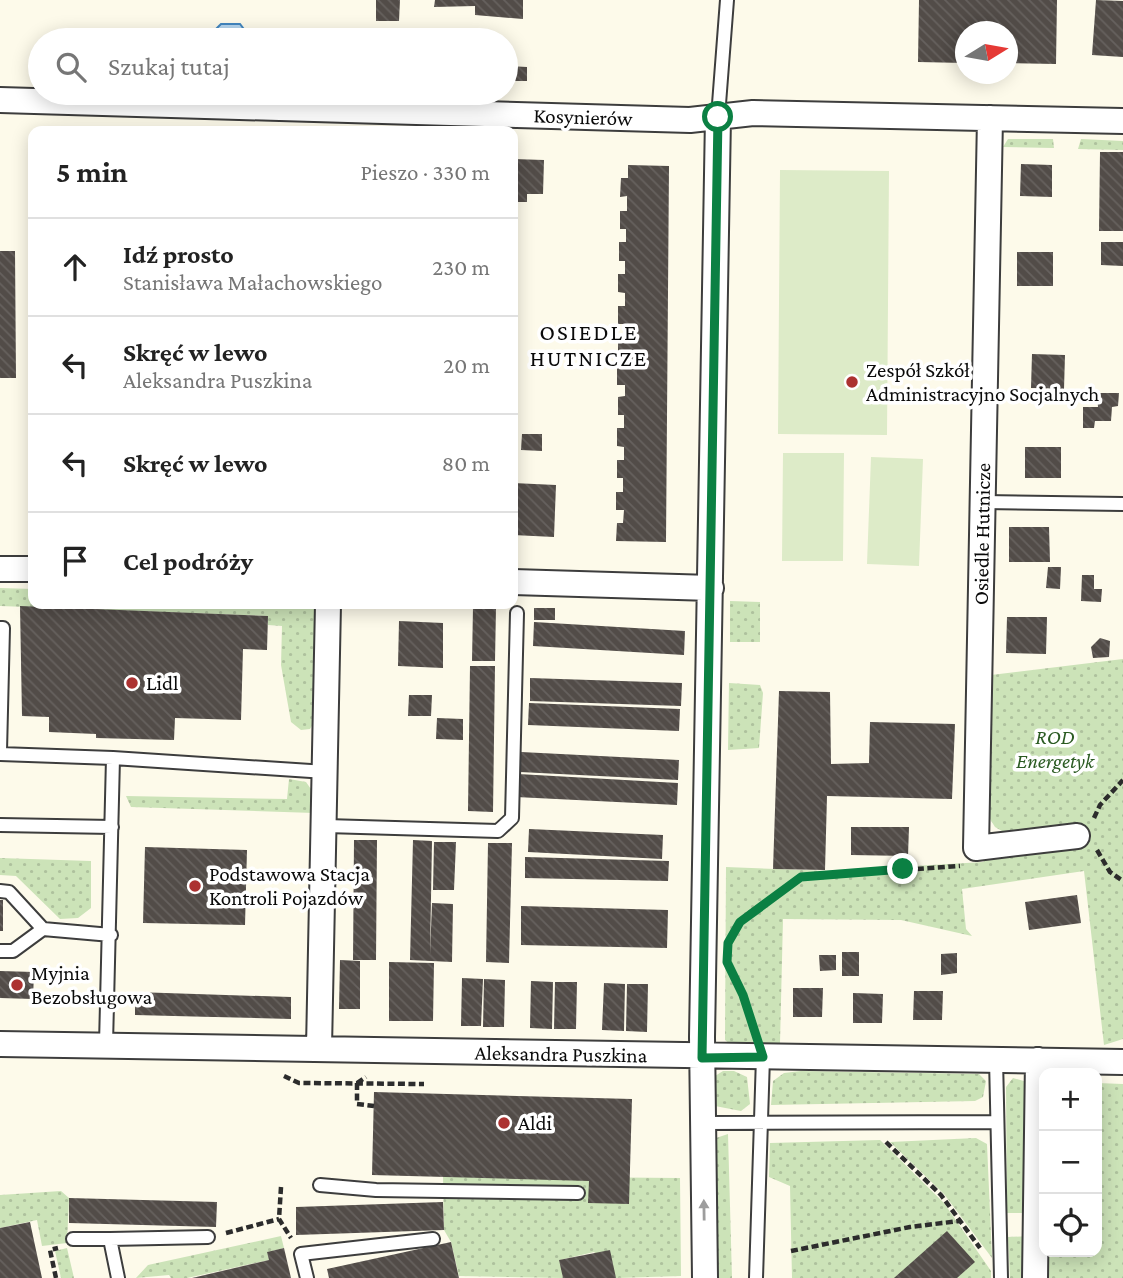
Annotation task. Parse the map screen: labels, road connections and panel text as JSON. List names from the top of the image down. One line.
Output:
{"streets":{"street":["Kosynierów","Osiedle Hutnicze","Aleksandra Puszkina"]},"crossings":[["Kosynierów","Osiedle Hutnicze"]],"districts":["OSIEDLE HUTNICZE"],"parks":["ROD Energetyk"],"places":["Zespół Szkół Administracyjno Socjalnych","Lidl","Podstawowa Stacja Kontroli Pojazdów","Myjnia Bezobsługowa","Aldi"],"north":"right","page":{"search":"Szukaj tutaj","heading":["5 min","Pieszo · 330 m"],"list":[["Idź prosto","Stanisława Małachowskiego","230 m"],["Skręć w lewo","Aleksandra Puszkina","20 m"],["Skręć w lewo","80 m"],"Cel podróży"],"map_buttons":["+","−"]}}
